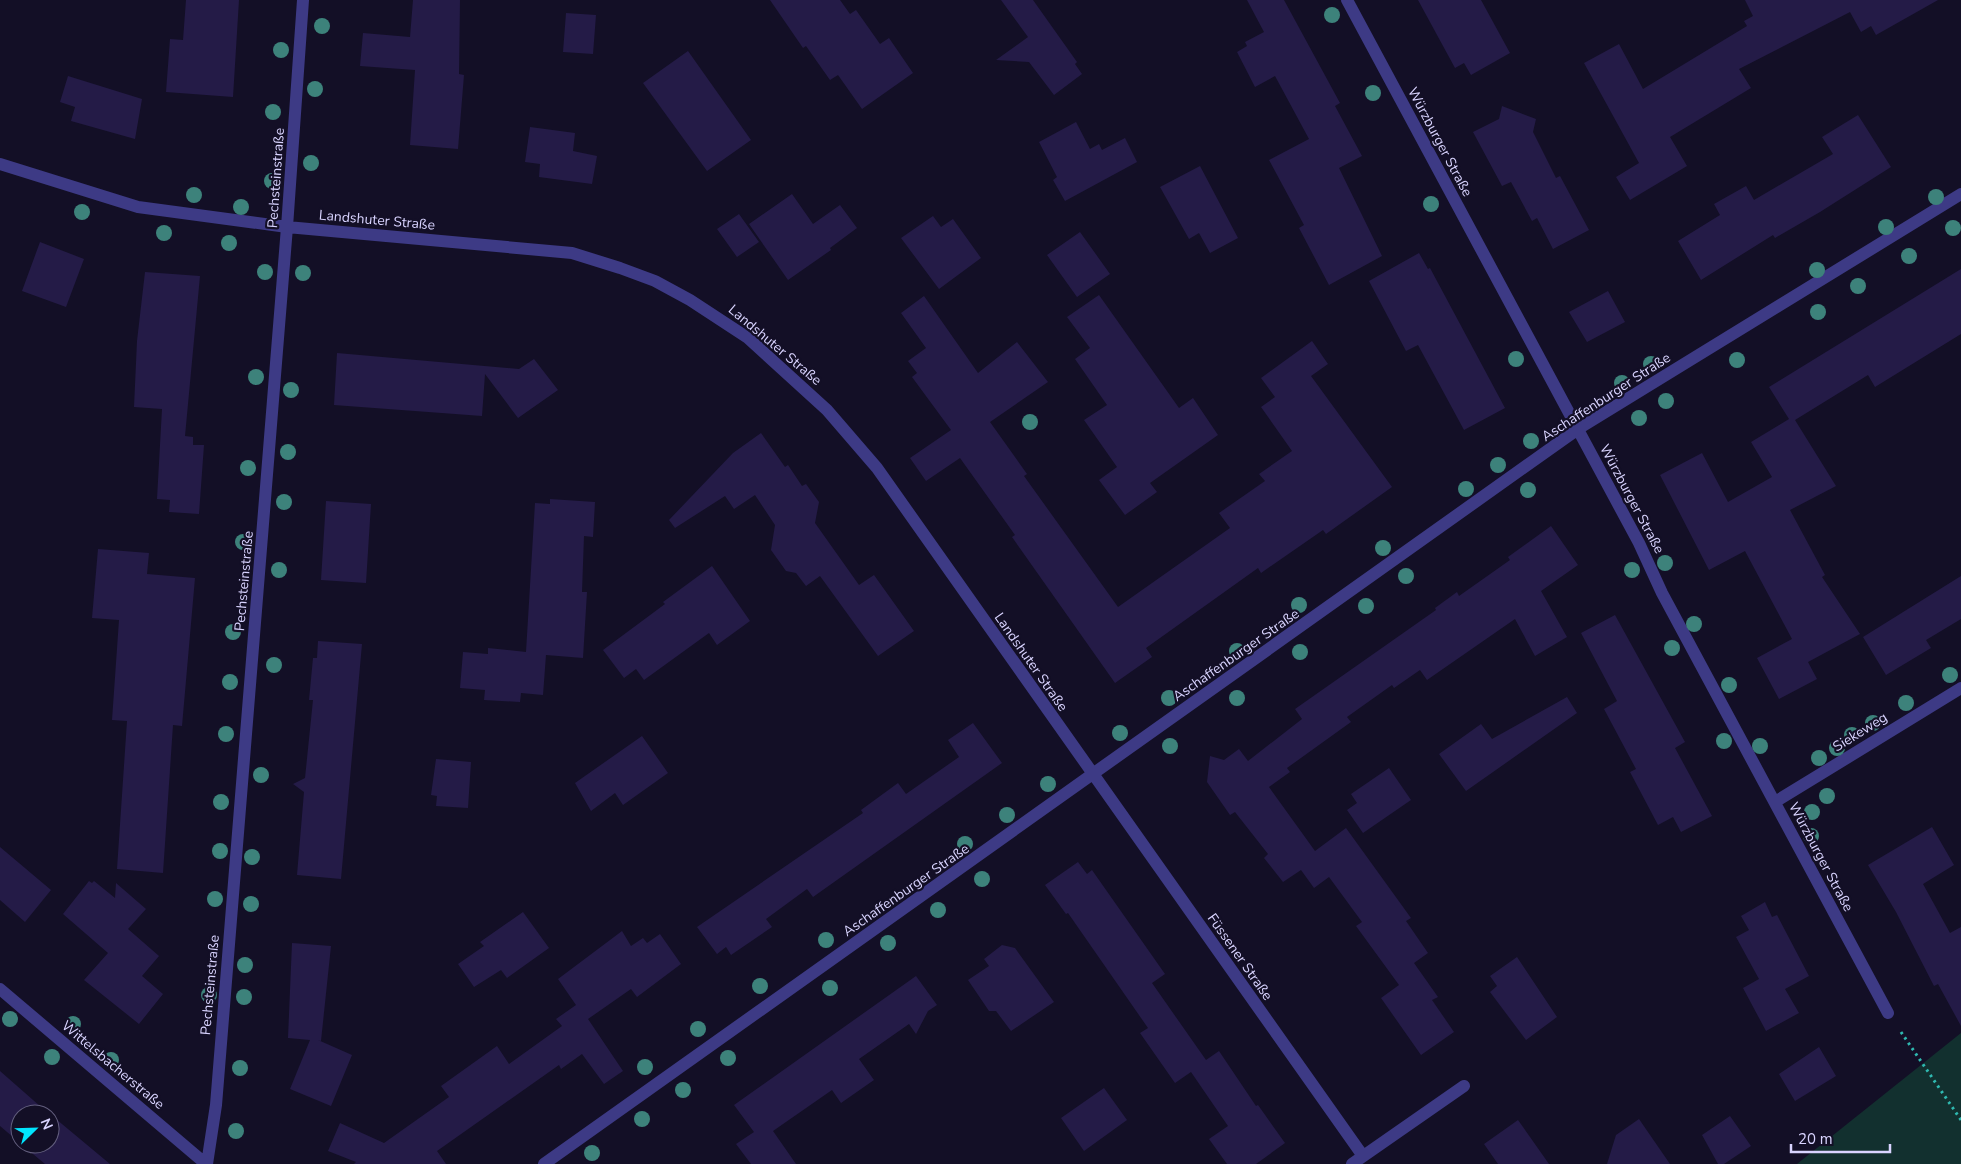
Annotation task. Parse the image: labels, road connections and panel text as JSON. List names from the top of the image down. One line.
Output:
{"streets":{"street":["Würzburger Straße","Pechsteinstraße","Landshuter Straße","Aschaffenburger Straße","Siekeweg","Füssener Straße","Wittelsbacherstraße"]},"crossings":[["Würzburger Straße","Aschaffenburger Straße"],["Würzburger Straße","Siekeweg"],["Pechsteinstraße","Landshuter Straße"],["Pechsteinstraße","Wittelsbacherstraße"],["Landshuter Straße","Aschaffenburger Straße"],["Landshuter Straße","Füssener Straße"],["Aschaffenburger Straße","Füssener Straße"]],"scale_bar":"20 m","north":"top right"}
